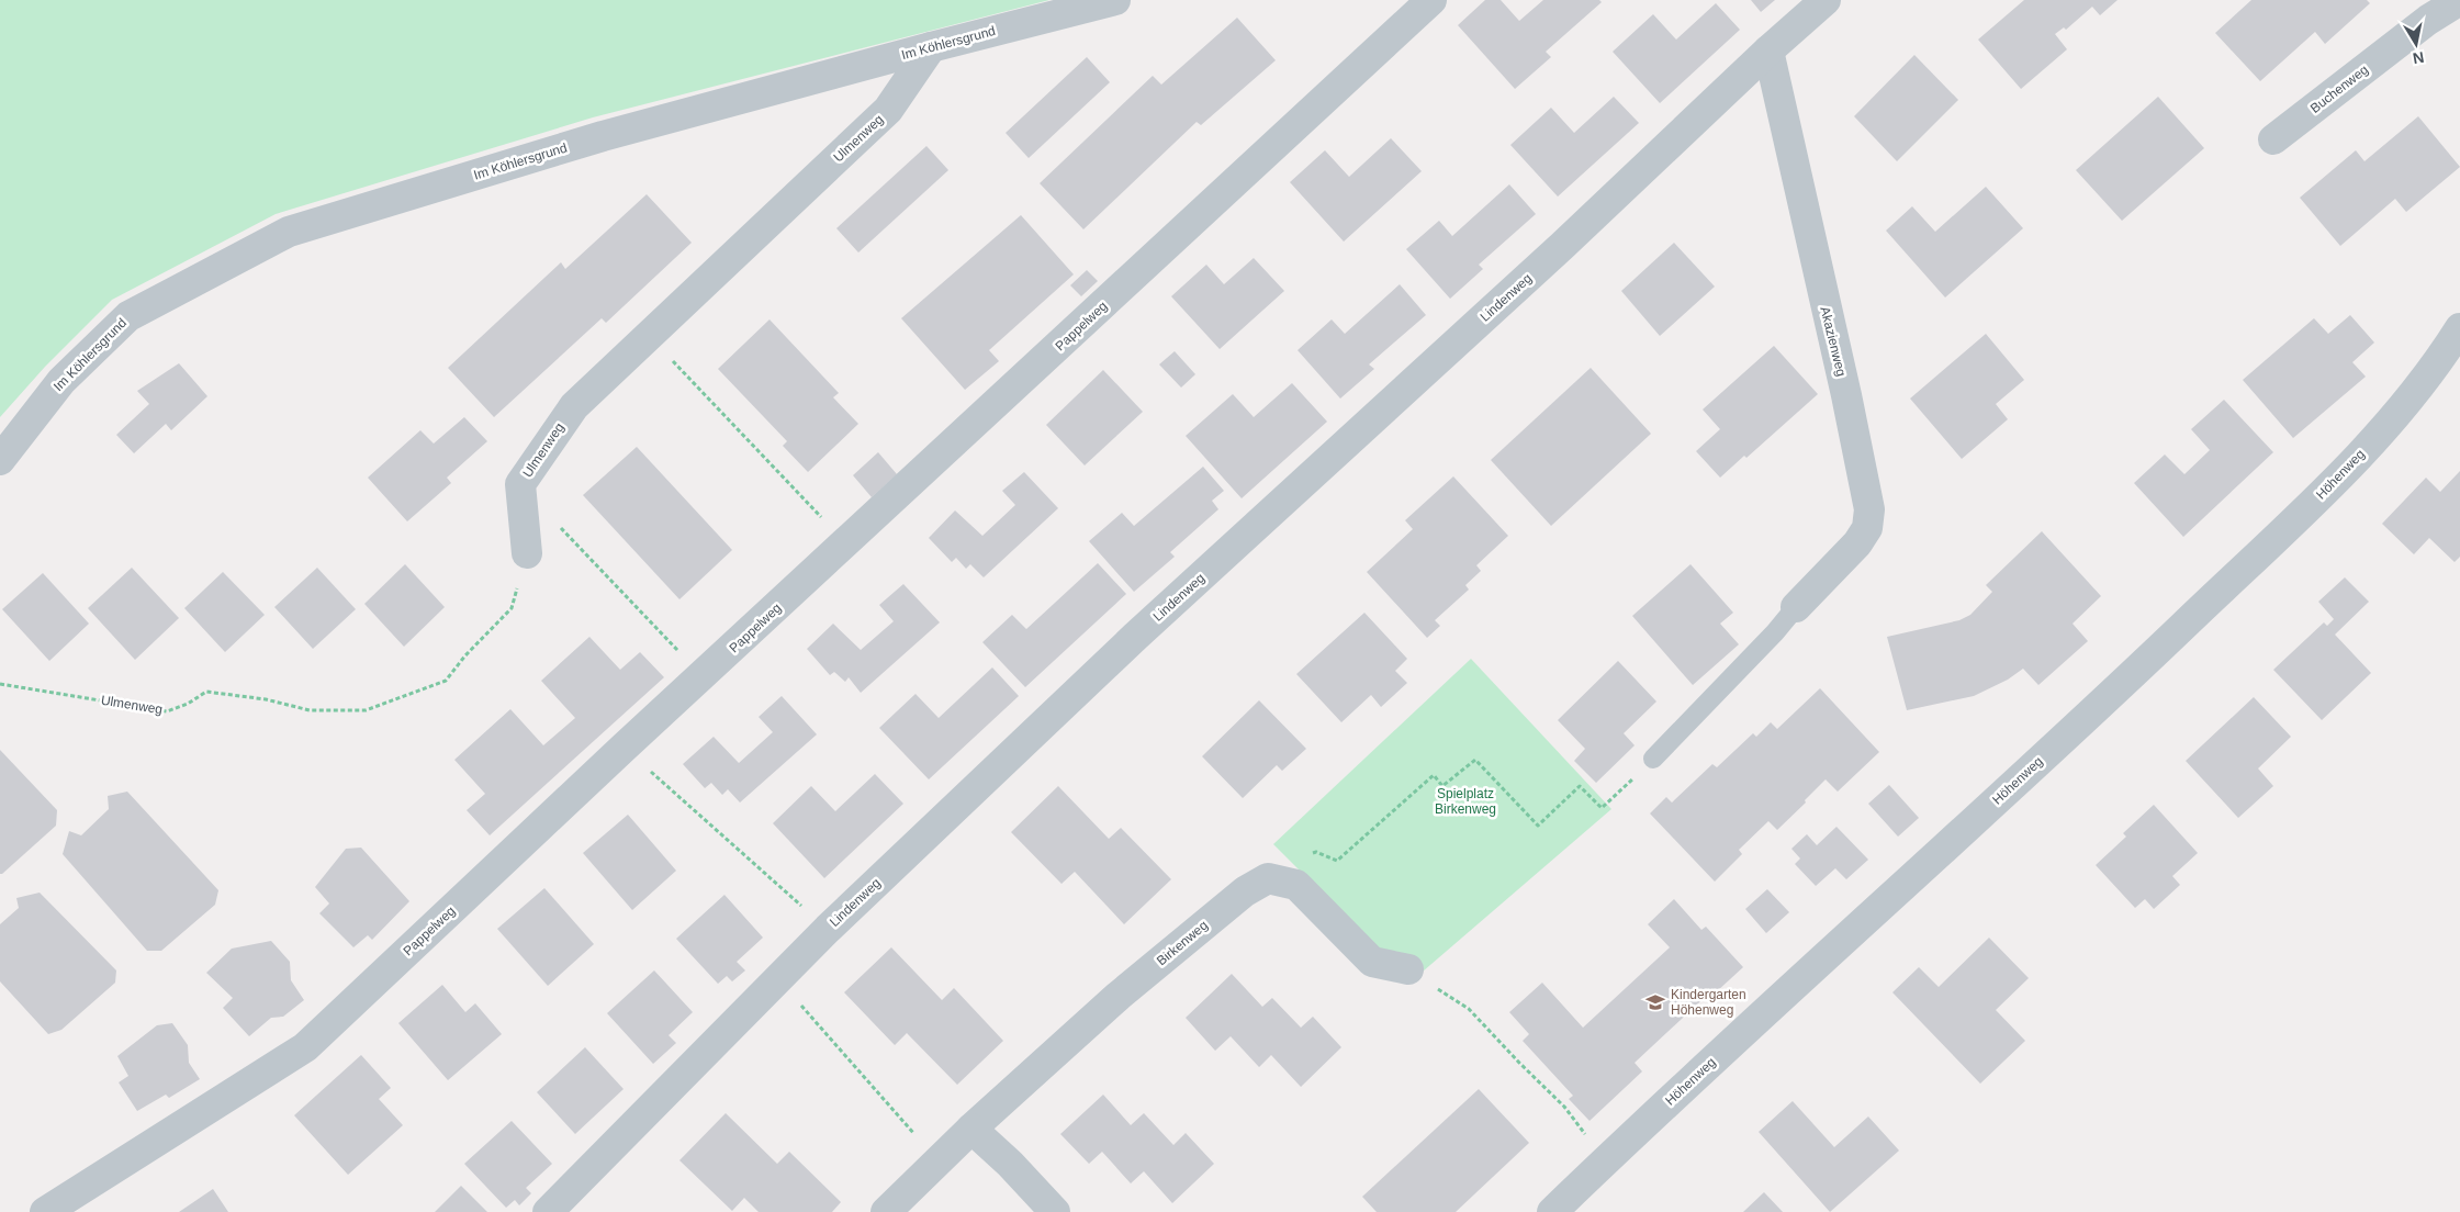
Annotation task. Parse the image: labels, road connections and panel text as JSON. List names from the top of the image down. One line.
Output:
{"streets":{"street":["Im Köhlersgrund","Buchenweg","Ulmenweg","Lindenweg","Pappelweg","Akazienweg","Höhenweg","Birkenweg"]},"crossings":[["Im Köhlersgrund","Ulmenweg"],["Lindenweg","Akazienweg"]],"parks":["Spielplatz Birkenweg"],"places":{"school or university":["Kindergarten Höhenweg"]},"north":"bottom"}
